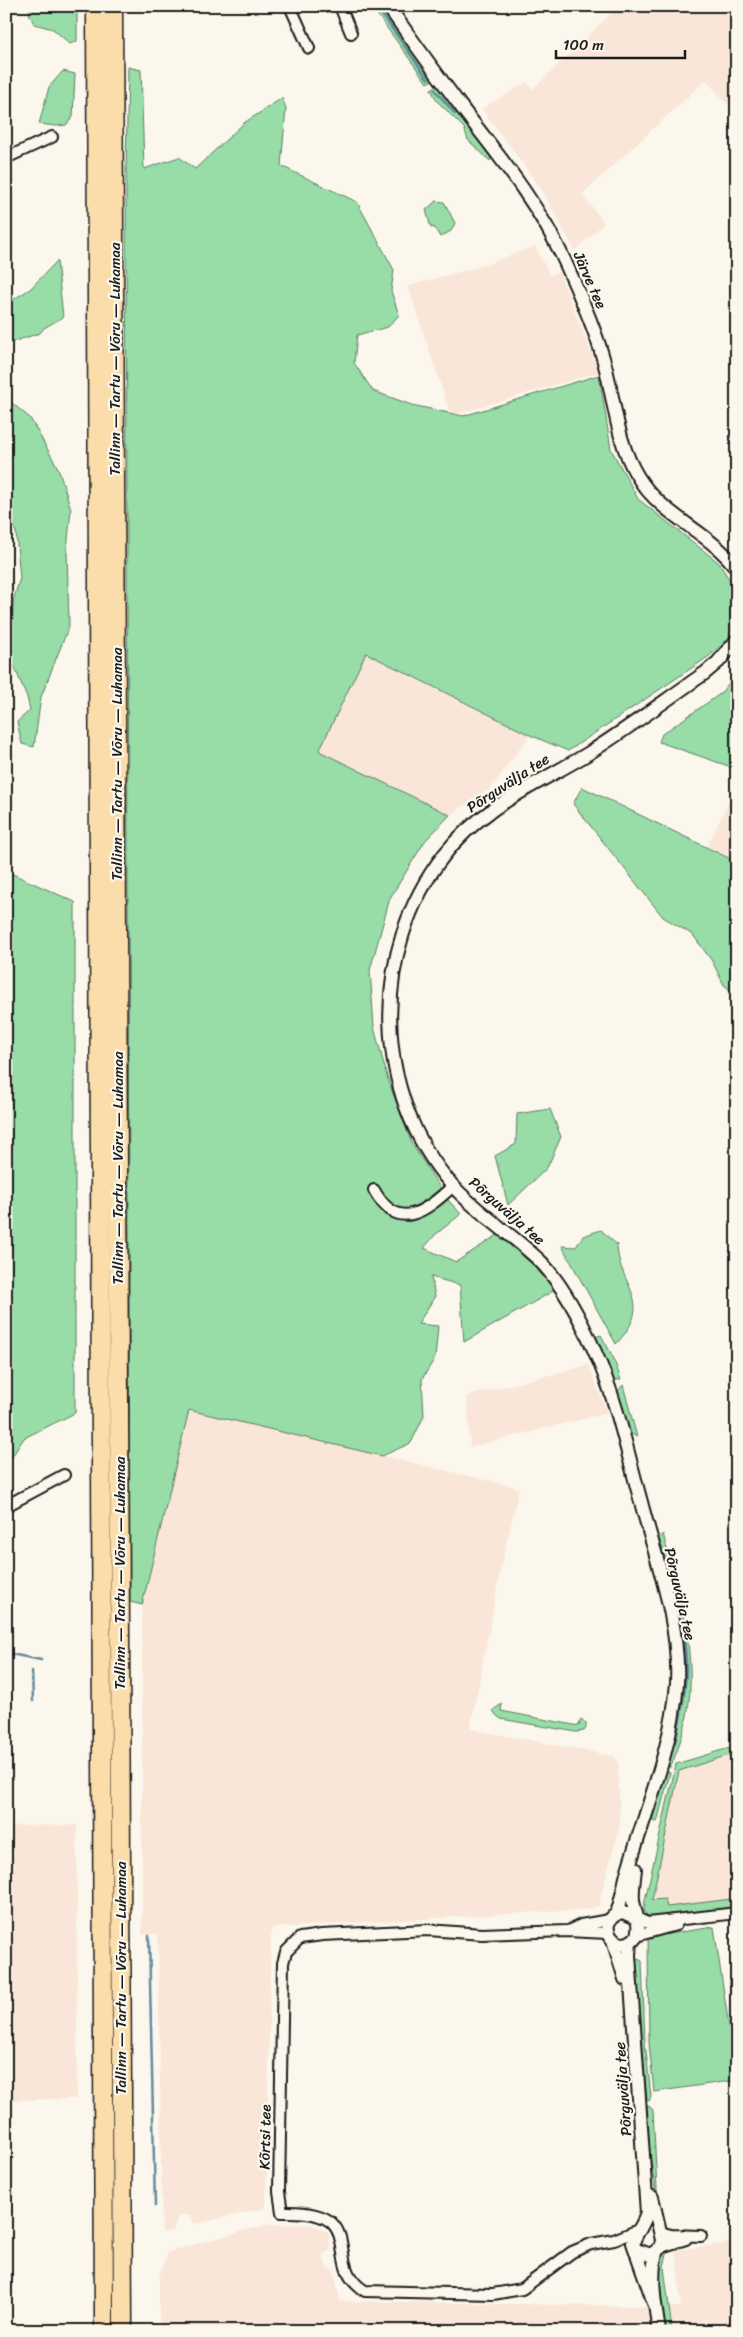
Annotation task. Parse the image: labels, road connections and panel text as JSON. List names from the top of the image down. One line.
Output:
{"streets":{"highway":["Tallinn — Tartu — Võru — Luhamaa"],"street":["Järve tee","Põrguvälja tee","Kõrtsi tee"]},"crossings":[["Põrguvälja tee","Kõrtsi tee"]],"scale_bar":"100 m"}
